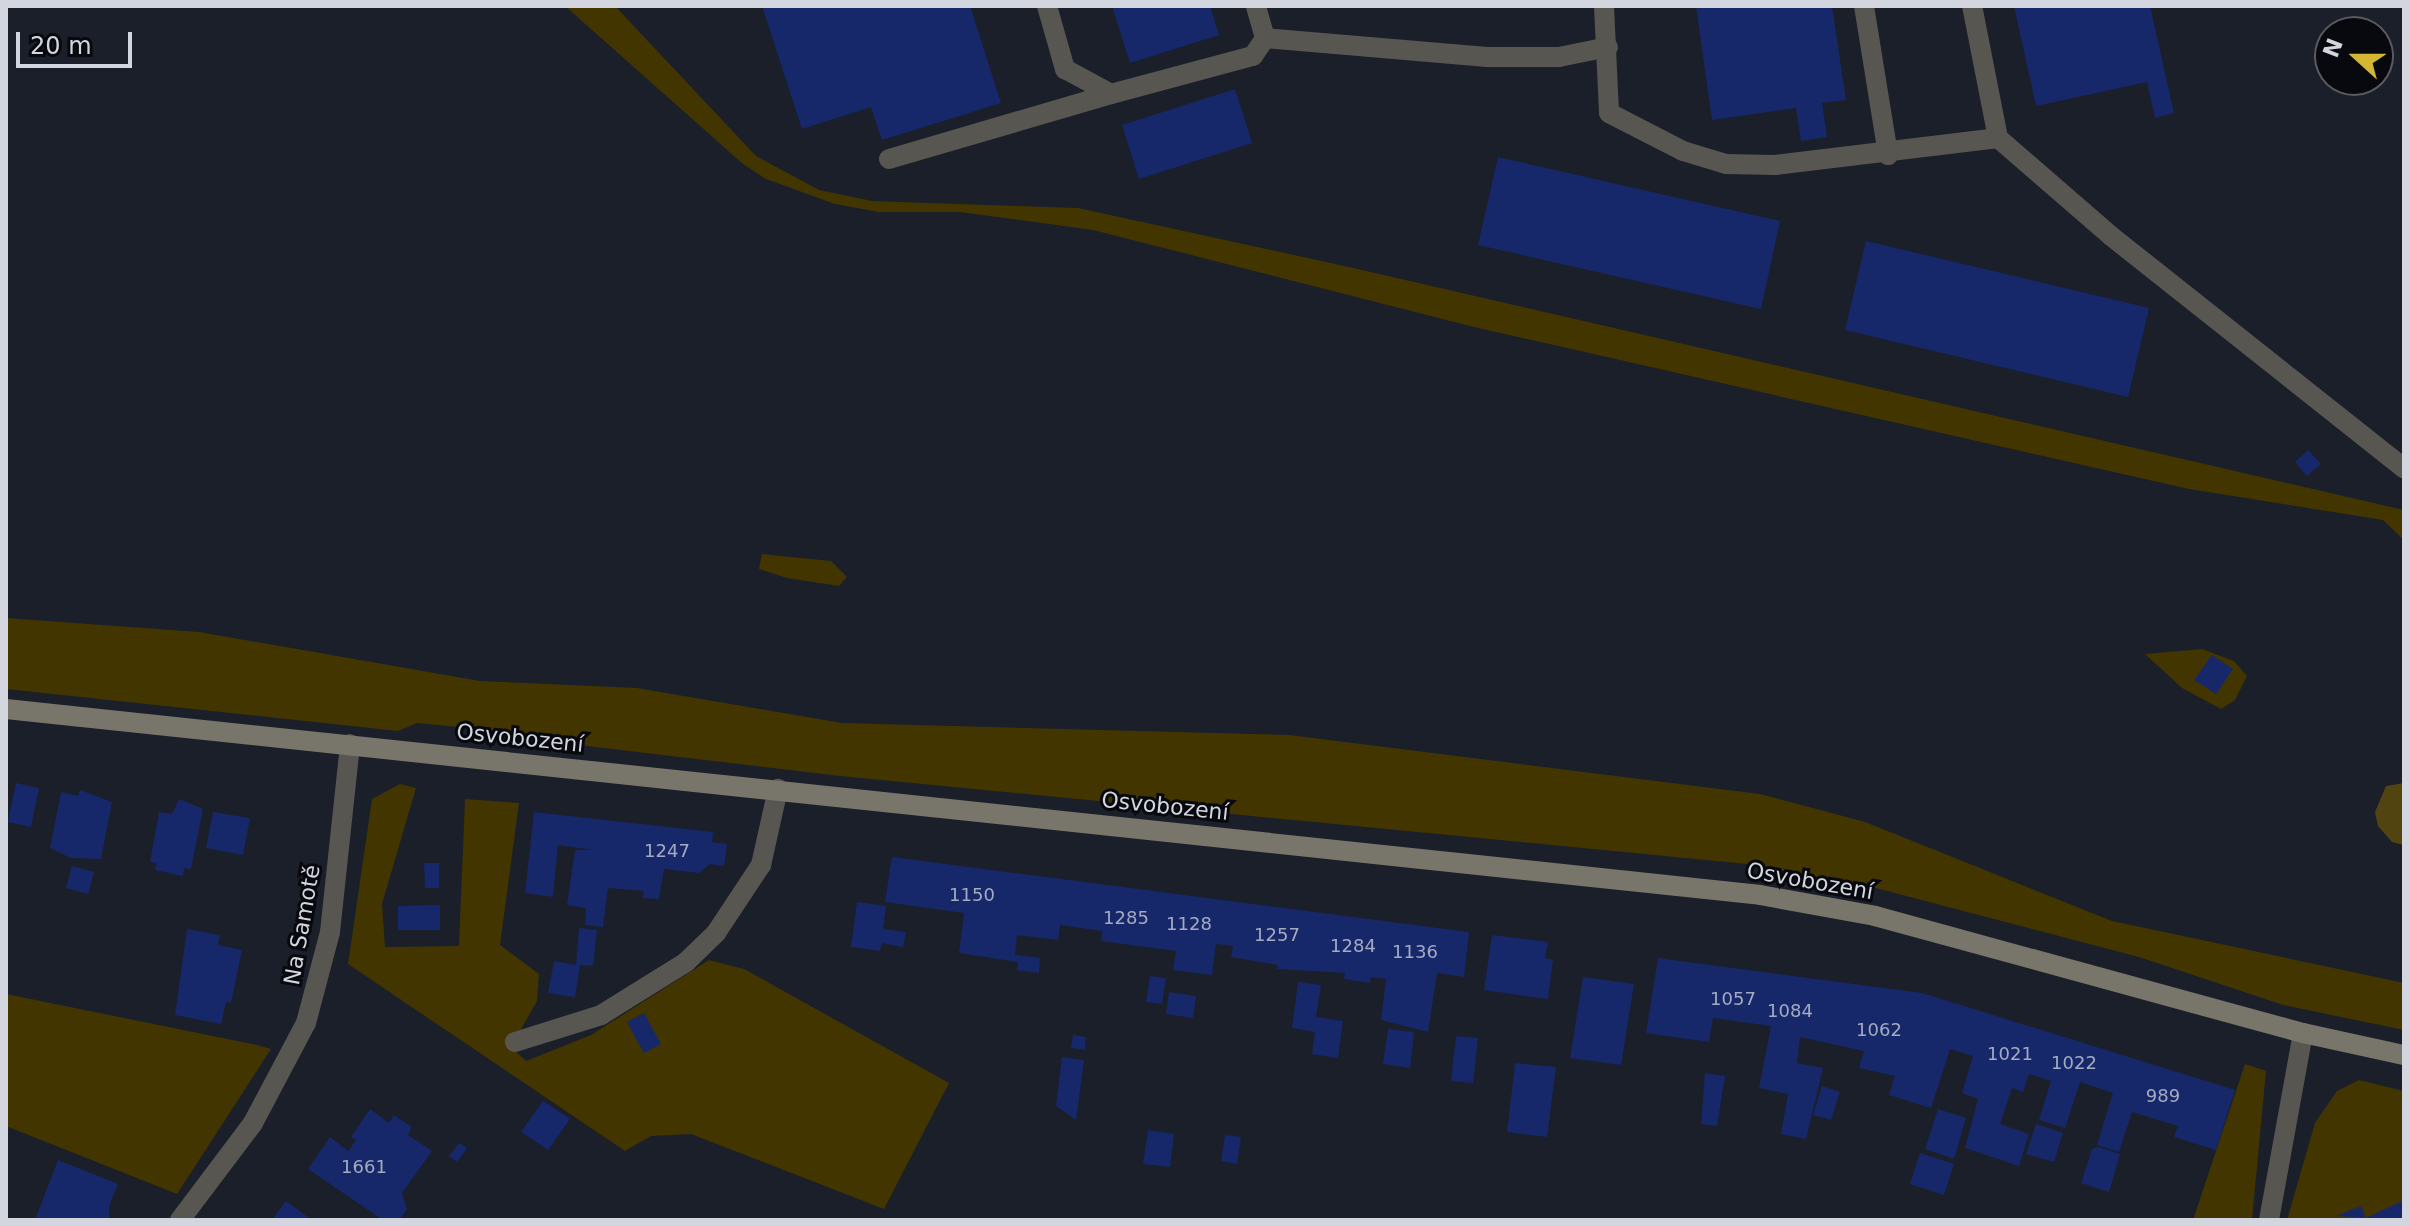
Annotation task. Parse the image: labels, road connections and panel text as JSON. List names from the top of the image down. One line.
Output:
{"streets":{"main road":["Osvobození"],"street":["Na Samotě"]},"crossings":[["Osvobození","Na Samotě"]],"house_numbers":["1247","1150","1285","1128","1257","1284","1136","1057","1084","1062","1021","1022","989","1661"],"scale_bar":"20 m","north":"left"}
